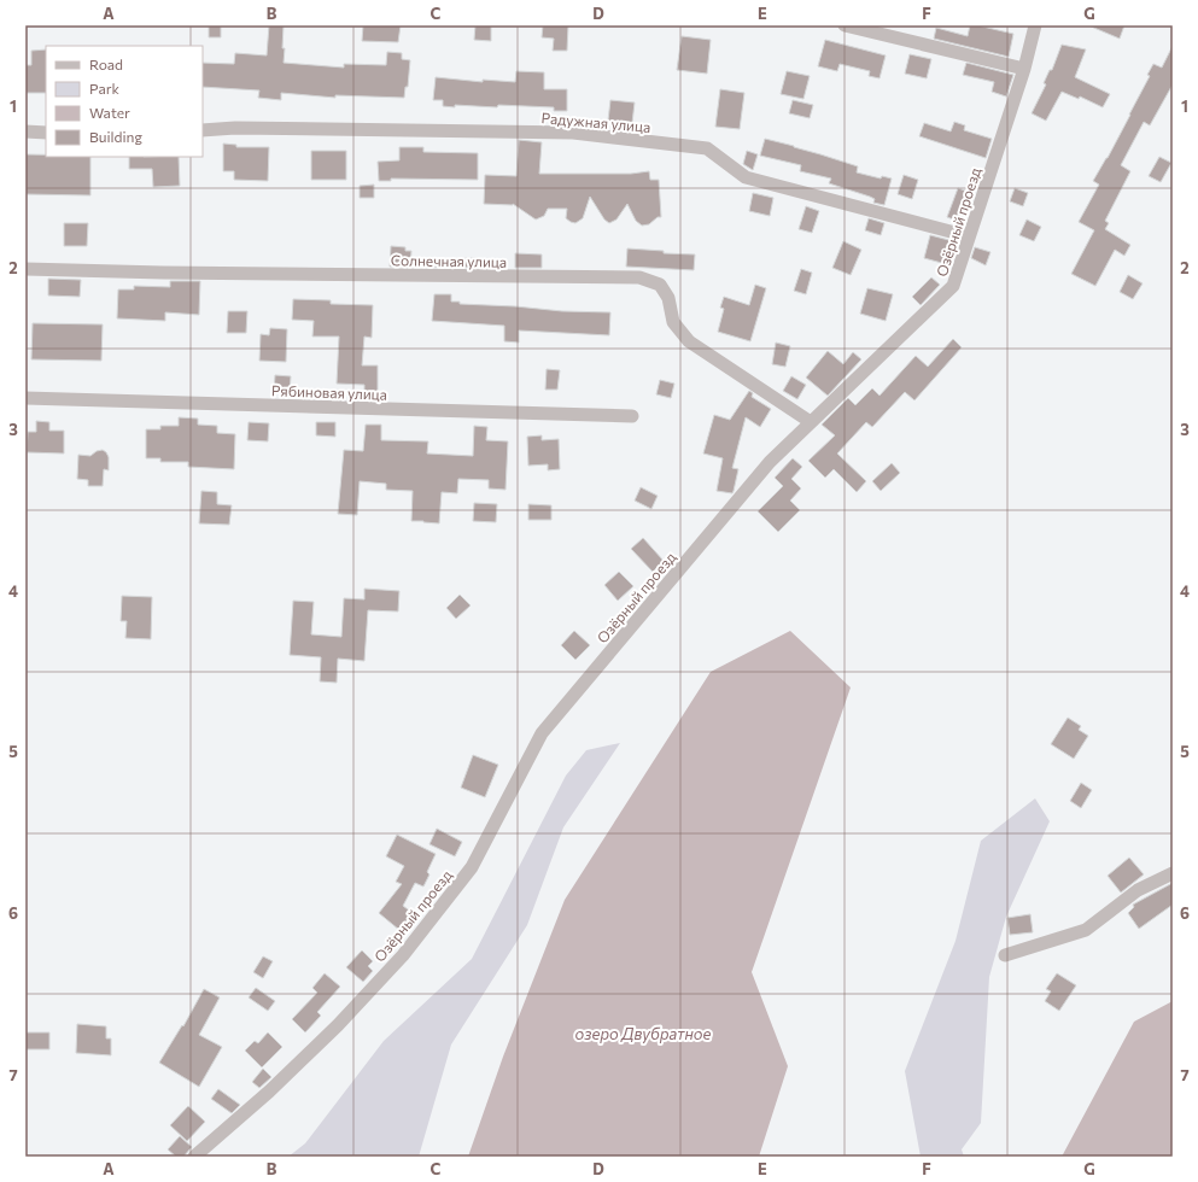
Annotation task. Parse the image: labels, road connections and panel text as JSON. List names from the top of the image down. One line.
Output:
{"streets":{"street":["Радужная улица","Озёрный проезд","Солнечная улица","Рябиновая улица"]},"crossings":[["Радужная улица","Озёрный проезд"],["Озёрный проезд","Солнечная улица"]],"water":["озеро Двубратное"],"legend":["Road","Park","Water","Building"],"grid":{"columns":["A","B","C","D","E","F","G"],"rows":["1","2","3","4","5","6","7"]}}
